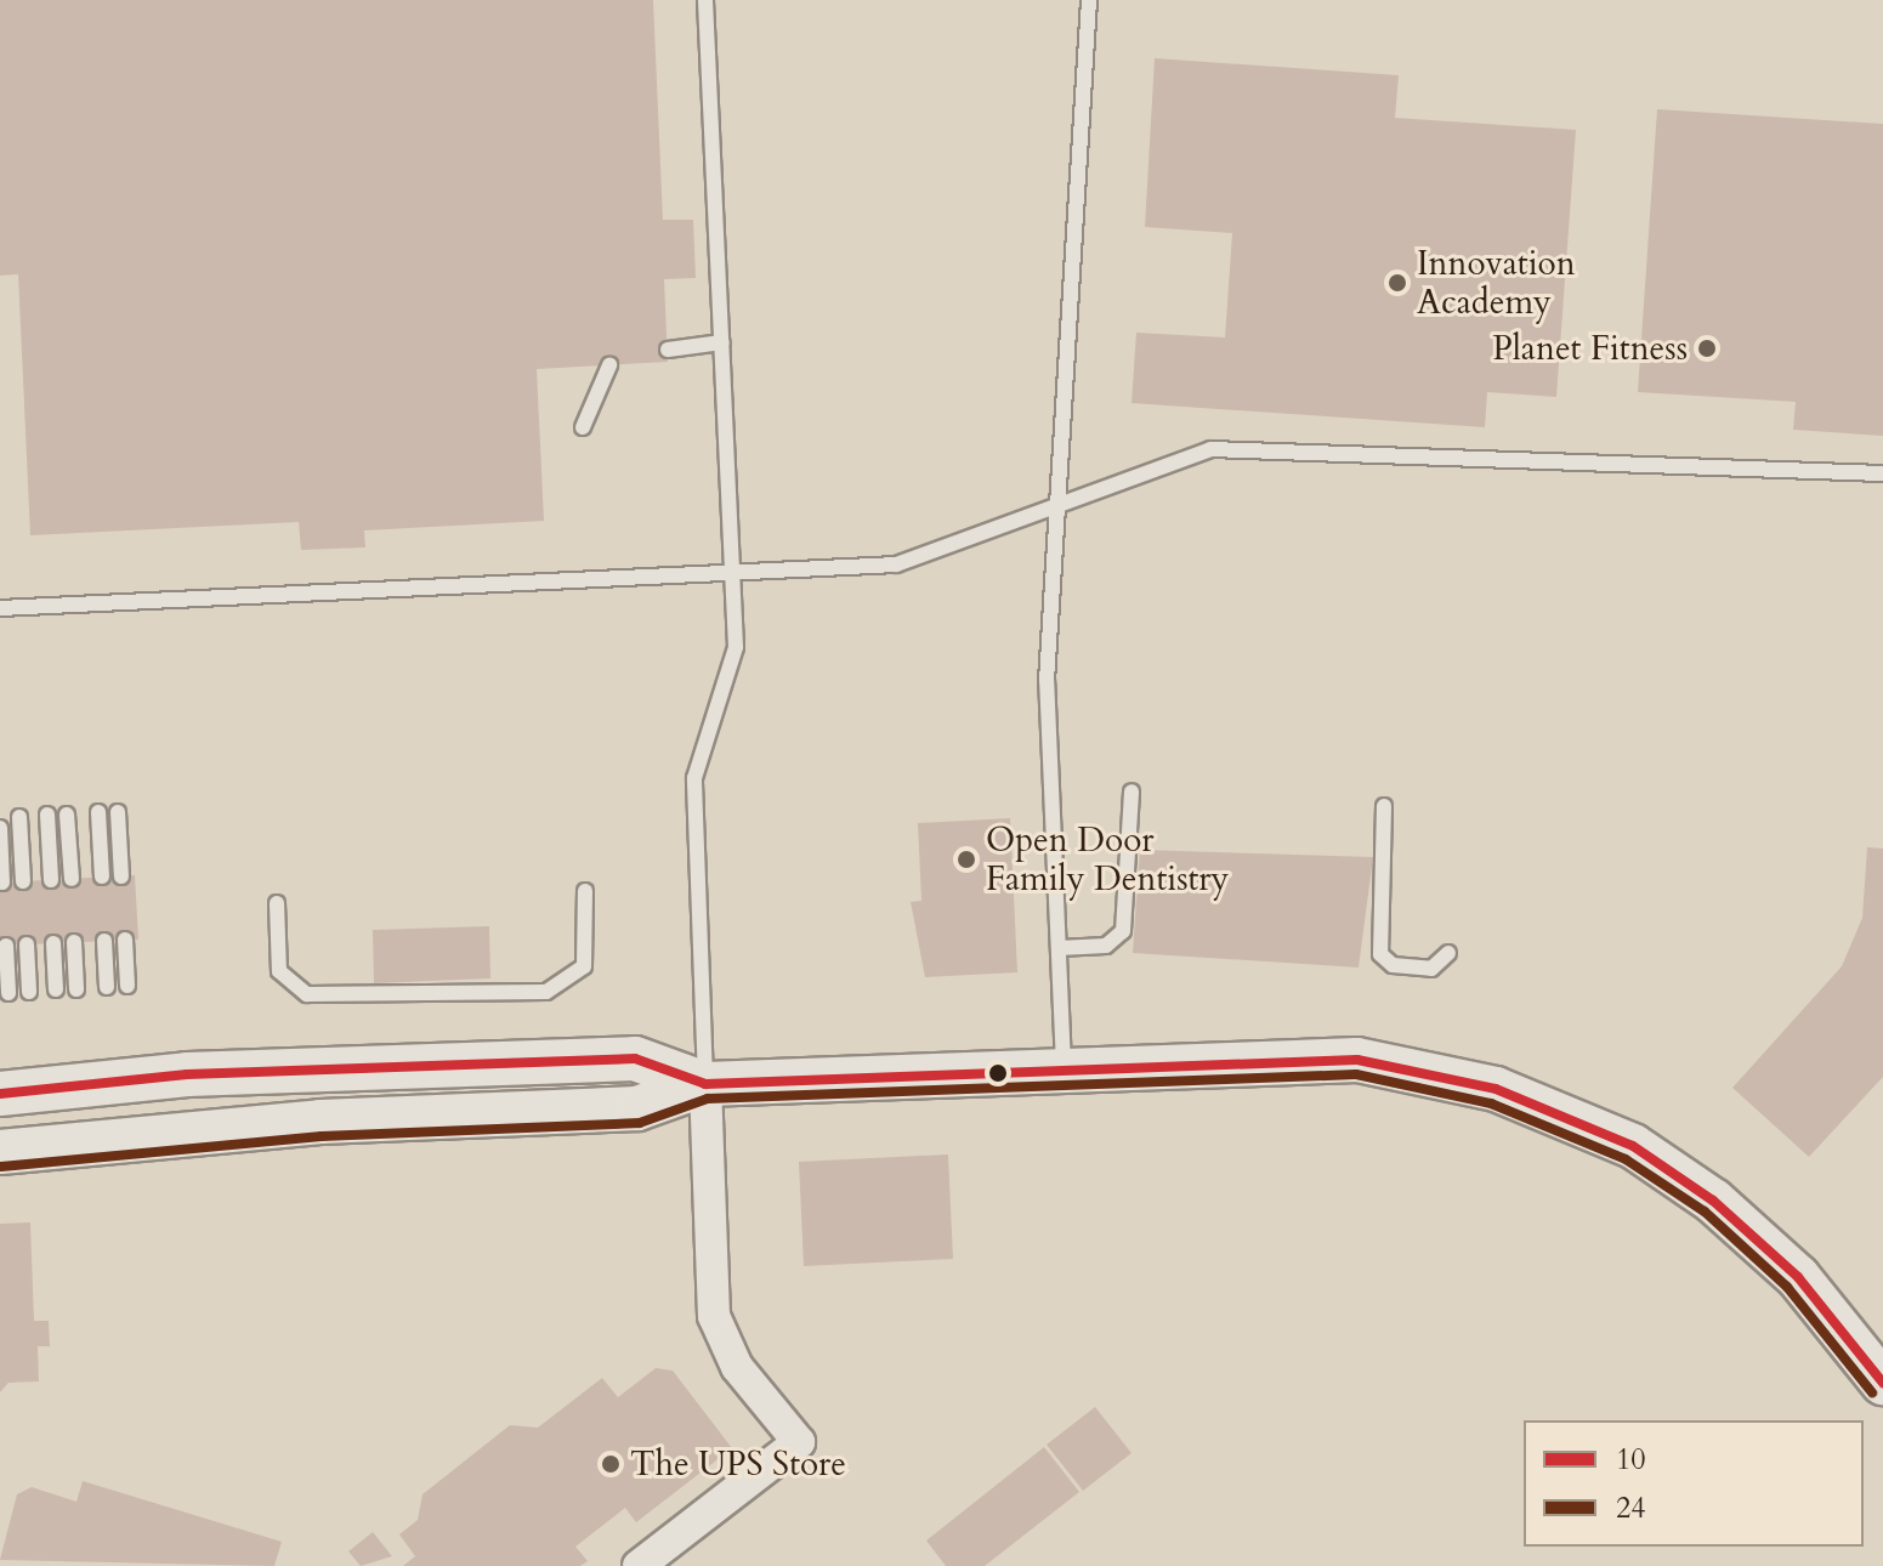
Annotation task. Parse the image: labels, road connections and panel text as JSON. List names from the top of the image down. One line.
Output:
{"places":["Innovation Academy","Planet Fitness","Open Door Family Dentistry","The UPS Store"],"lines":["transit line 10","transit line 24"],"legend":["10","24"]}
